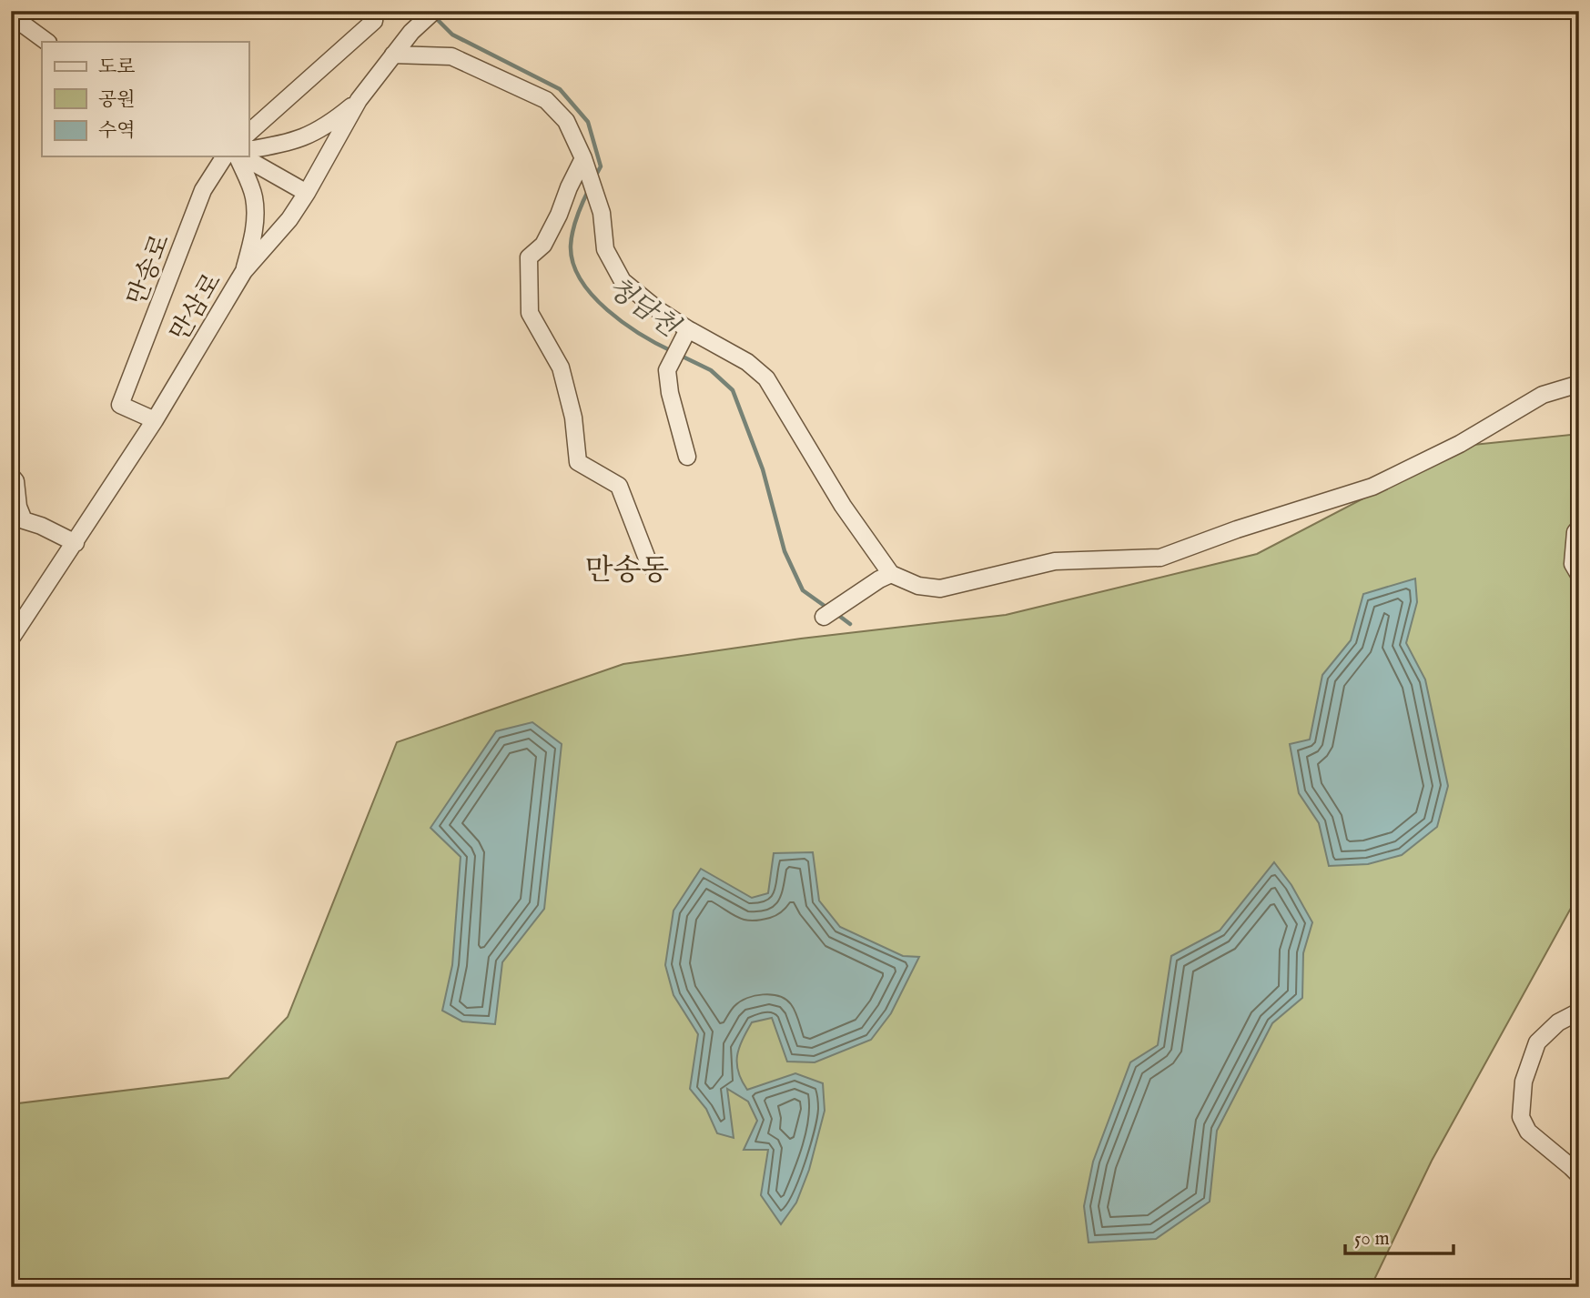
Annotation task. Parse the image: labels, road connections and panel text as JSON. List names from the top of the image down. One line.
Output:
{"streets":{"street":["만송로","만삼로"]},"crossings":[["만송로","만삼로"]],"districts":["만송동"],"water":["청담천"],"legend":["도로","공원","수역"],"scale_bar":"50 m"}
